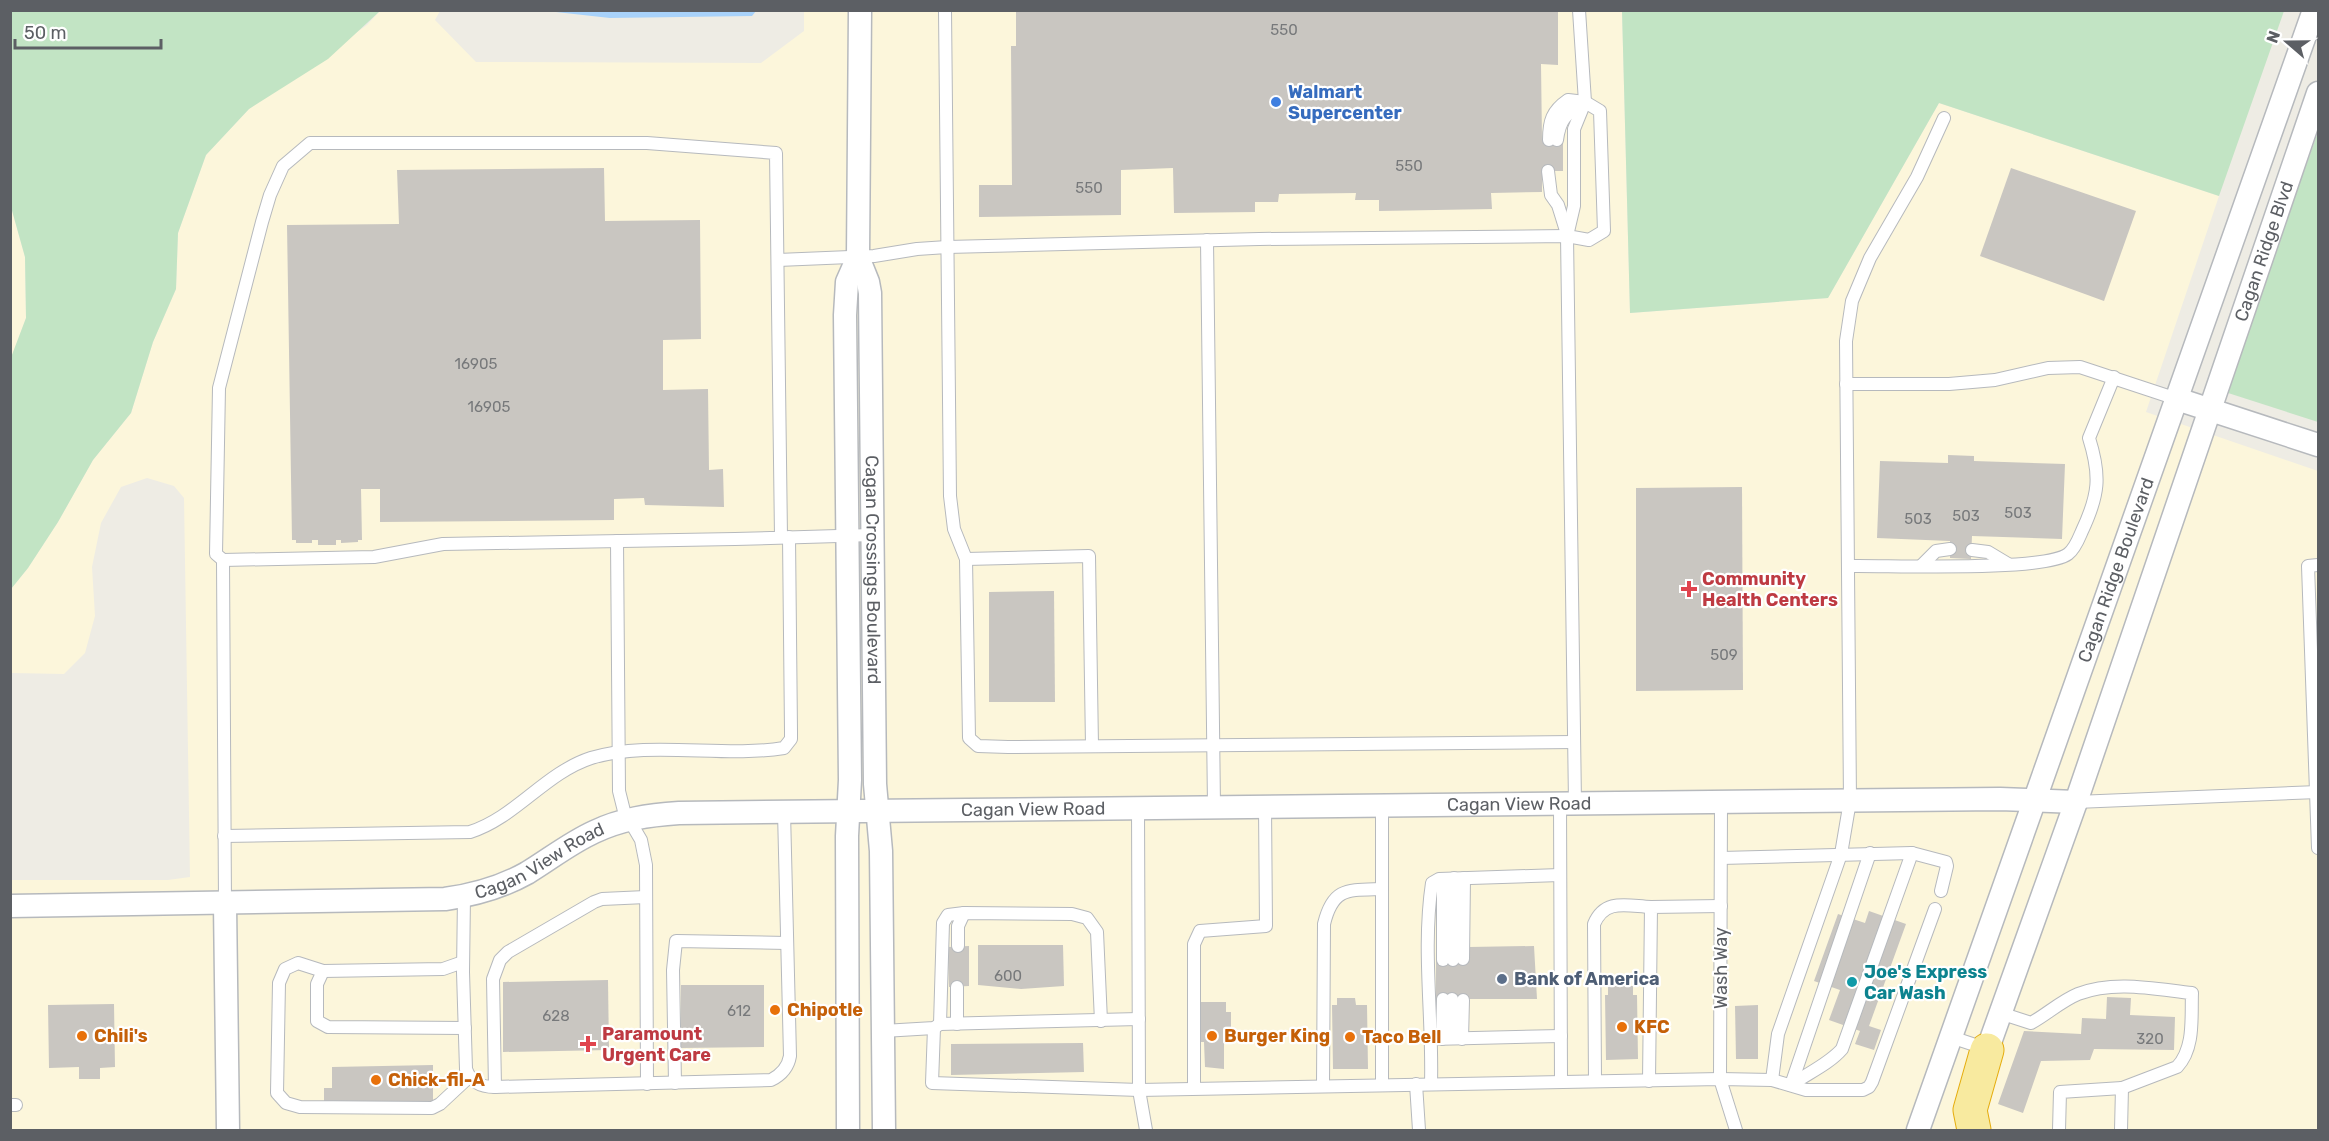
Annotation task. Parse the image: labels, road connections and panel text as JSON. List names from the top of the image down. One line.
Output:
{"streets":{"street":["Cagan Ridge Blvd","Cagan Crossings Boulevard","Cagan Ridge Boulevard","Cagan View Road"],"lane":["Wash Way"]},"crossings":[["Cagan Ridge Blvd","Cagan Ridge Boulevard"],["Cagan Crossings Boulevard","Cagan View Road"],["Cagan Ridge Boulevard","Cagan View Road"],["Cagan View Road","Wash Way"]],"places":{"other":["Walmart Supercenter","Bank of America","Joe's Express Car Wash","Chipotle","KFC","Chili's","Burger King","Taco Bell","Chick-fil-A"],"health":["Community Health Centers","Paramount Urgent Care"]},"house_numbers":["550","550","550","16905","16905","503","503","503","509","600","612","628","320"],"scale_bar":"50 m","north":"left"}
